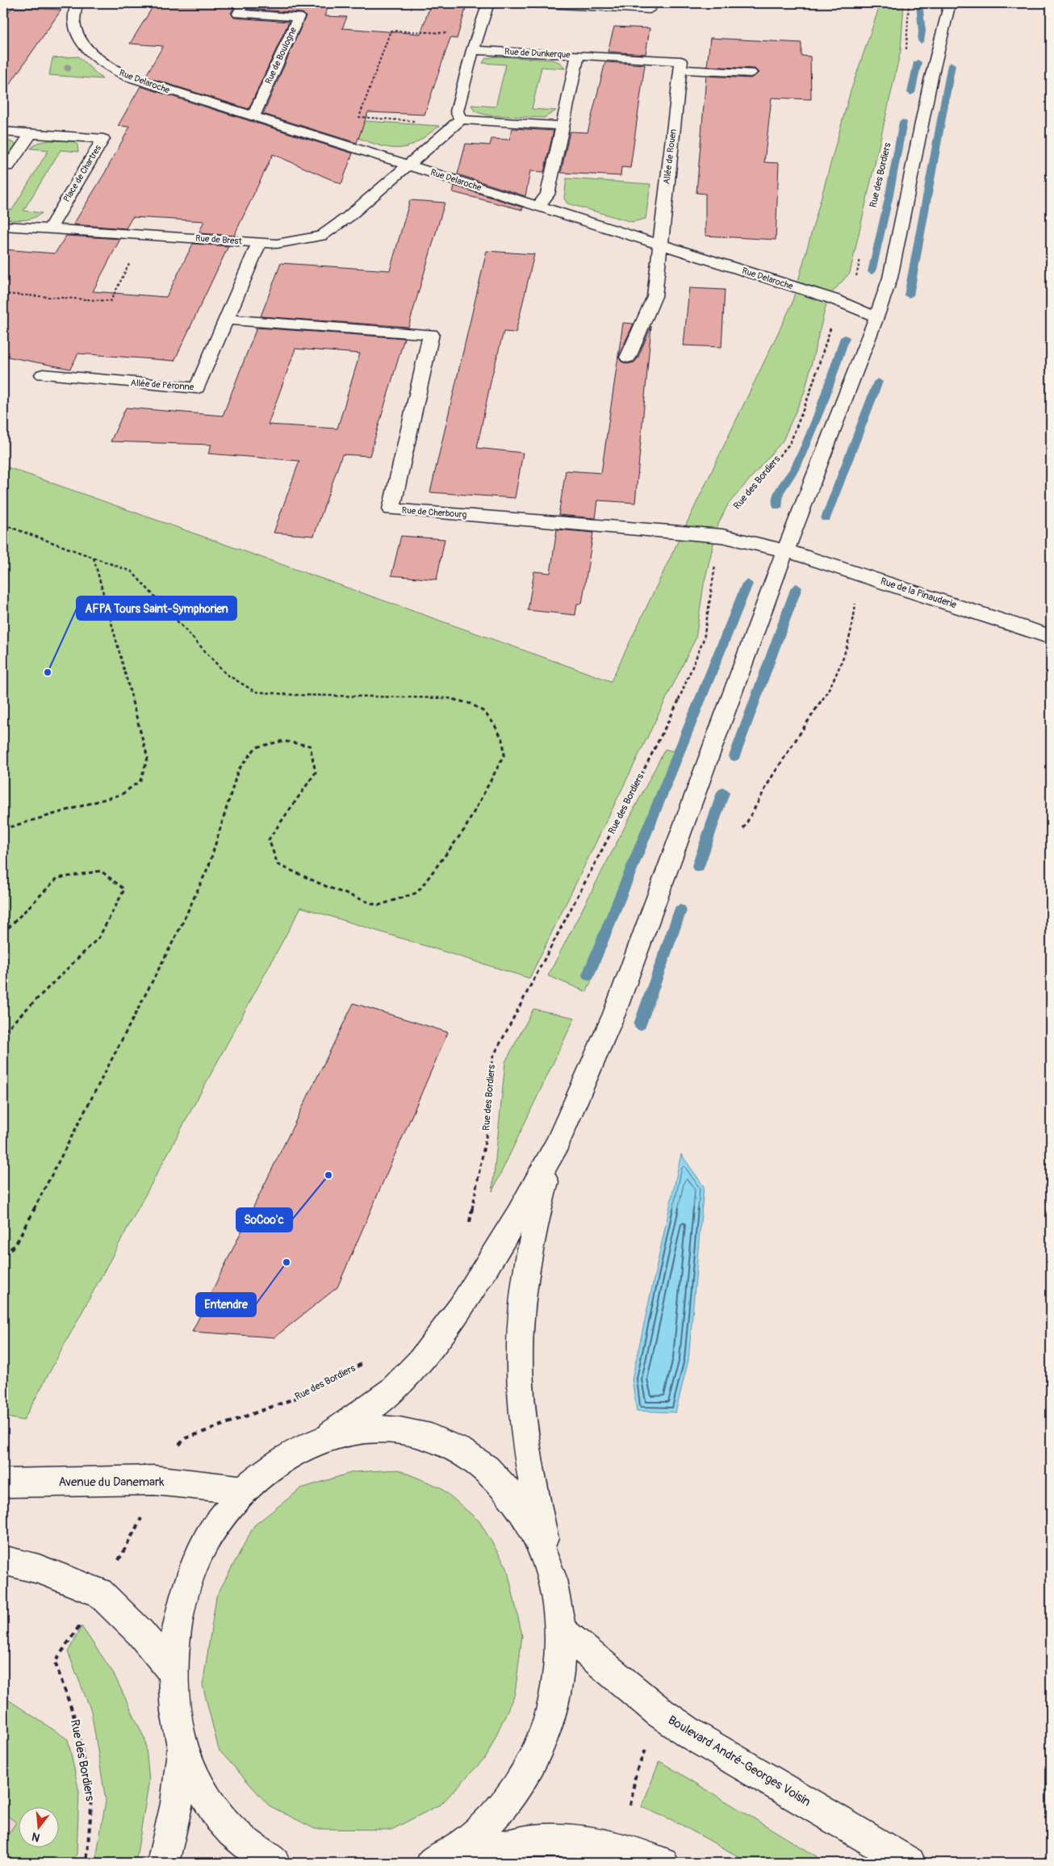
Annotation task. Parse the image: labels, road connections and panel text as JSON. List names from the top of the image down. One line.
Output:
{"streets":{"street":["Rue de Dunkerque","Rue de Boulogne","Rue Delaroche","Allée de Rouen","Place de Chartres","Rue de Brest","Allée de Péronne","Rue de Cherbourg","Rue de la Pinauderie","Avenue du Danemark","Boulevard André-Georges Voisin"],"path":["Rue des Bordiers"]},"crossings":[["Rue de Dunkerque","Rue Delaroche"],["Rue de Boulogne","Rue Delaroche"],["Rue Delaroche","Allée de Rouen"],["Rue Delaroche","Rue des Bordiers"],["Rue Delaroche","Rue de Brest"],["Place de Chartres","Rue de Brest"],["Rue des Bordiers","Rue de Cherbourg"],["Rue de Brest","Allée de Péronne"],["Allée de Péronne","Rue de Cherbourg"],["Rue de Cherbourg","Rue de la Pinauderie"]],"places":["AFPA Tours Saint-Symphorien","SoCoo'c","Entendre"],"north":"bottom"}
